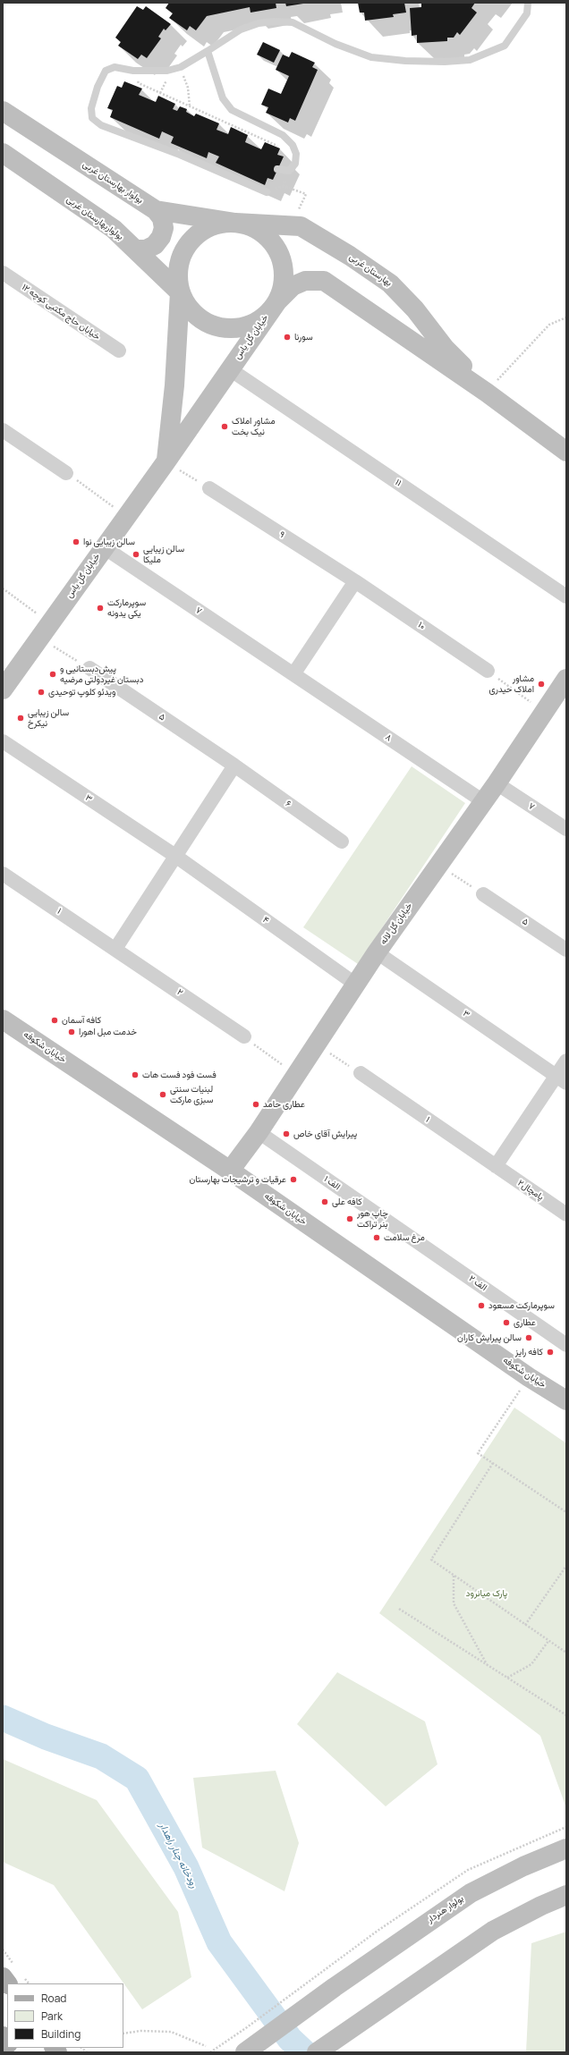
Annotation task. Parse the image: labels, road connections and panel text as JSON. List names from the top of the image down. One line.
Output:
{"streets":{"street":["بولوار بهارستان غربی","بولواربهارستان غربی","بهارستان غربی","خیابان حاج مکتبی کوچه ۱۲","خیابان گل یاس","۱۱","۹","۷","۱۰","۵","۸","۳","۶","۱","۴","خیابان گل لاله","۲","خیابان شکوفه","۱ الف","پامچال۲","۲ الف","بولوار هنردار"]},"crossings":[["بولوار بهارستان غربی","بولواربهارستان غربی"],["بولوار بهارستان غربی","بهارستان غربی"],["بولوار بهارستان غربی","خیابان گل یاس"],["بولواربهارستان غربی","بهارستان غربی"],["بولواربهارستان غربی","خیابان گل یاس"],["بهارستان غربی","خیابان گل یاس"],["خیابان گل یاس","۱۱"],["خیابان گل یاس","۷"],["۹","۱۰"],["۷","۸"],["۷","خیابان گل لاله"],["۵","۶"],["۸","خیابان گل لاله"],["۳","۴"],["۳","خیابان گل لاله"],["۱","۲"],["۱","پامچال۲"],["۴","خیابان گل لاله"],["خیابان گل لاله","خیابان شکوفه"],["خیابان گل لاله","۱ الف"],["۱ الف","۲ الف"]],"water":["رودخانه چنار راهدار"],"parks":["پارک میانرود"],"places":["سورنا","مشاور املاک نیک بخت","سالن زیبایی نوا","سالن زیبایی ملیکا","سوپرمارکت یکی یدونه","پیش‌دبستانیی و دبستان غیردولتی مرضیه","مشاور املاک حیدری","ویدئو کلوپ توحیدی","سالن زیبایی نیکرخ","کافه آسمان","خدمت مبل اهورا","فست فود فست هات","لبنیات سنتی سبزی مارکت","عطاری حامد","پیرایش آقای خاص","عرقیات و ترشیجات بهارستان","کافه علی","چاپ هور بنر تراکت","مرغ سلامت","سوپرمارکت مسعود","عطاری","سالن پیرایش کاران","کافه رایز"],"legend":["Road","Park","Building"]}
